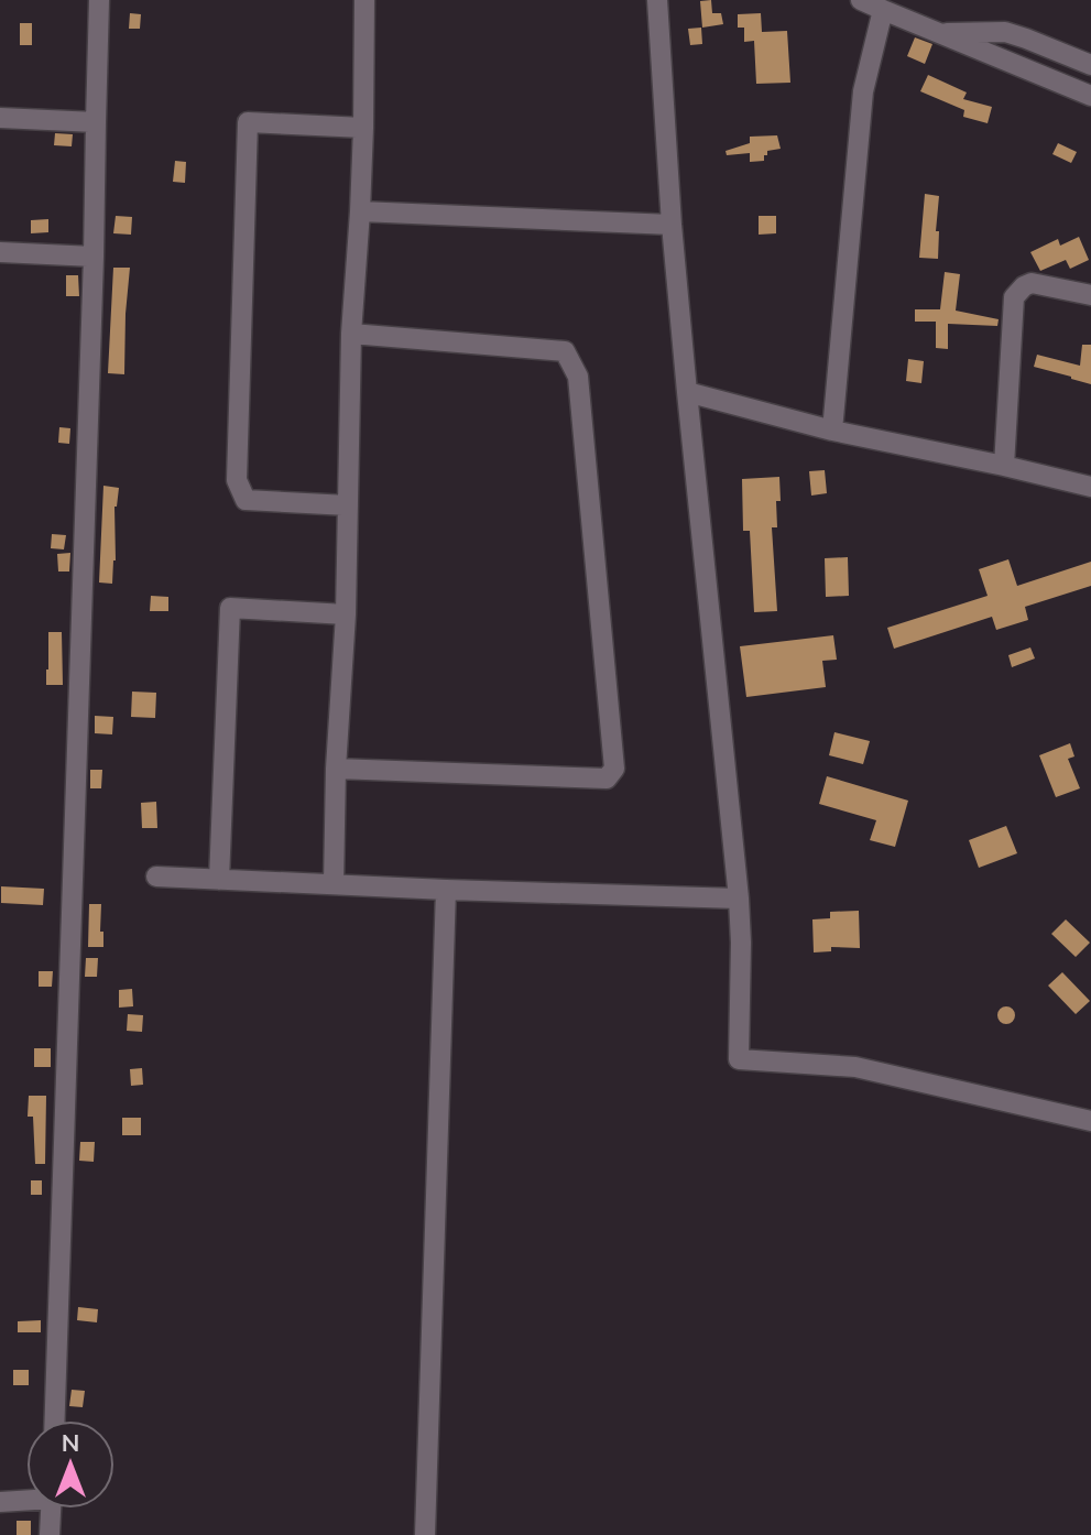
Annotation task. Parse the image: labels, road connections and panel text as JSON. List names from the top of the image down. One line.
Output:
{"north":"top"}
